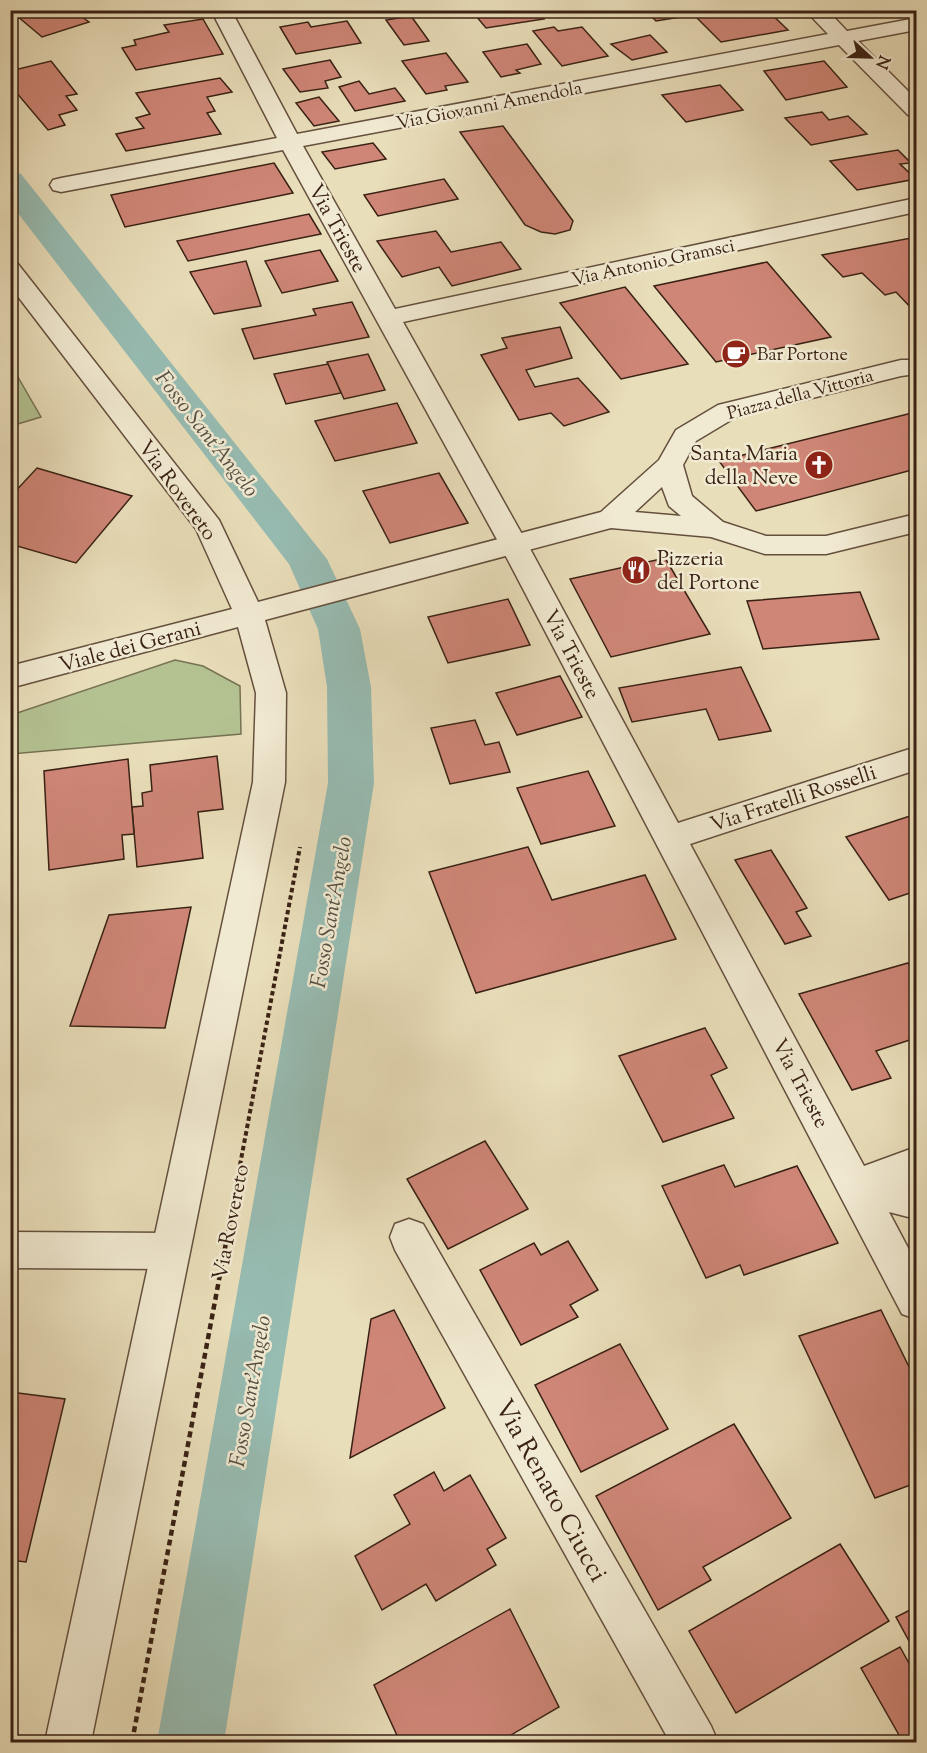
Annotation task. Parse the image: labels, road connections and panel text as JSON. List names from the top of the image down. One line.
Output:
{"streets":{"street":["Via Giovanni Amendola","Via Trieste","Via Antonio Gramsci","Piazza della Vittoria","Via Rovereto","Viale dei Gerani","Via Fratelli Rosselli","Via Renato Ciucci"]},"crossings":[["Via Giovanni Amendola","Via Trieste"],["Via Trieste","Via Antonio Gramsci"],["Via Trieste","Piazza della Vittoria"],["Via Trieste","Via Fratelli Rosselli"],["Piazza della Vittoria","Viale dei Gerani"],["Via Rovereto","Viale dei Gerani"]],"water":["Fosso Sant'Angelo"],"places":{"cafe":["Bar Portone"],"church":["Santa Maria della Neve"],"restaurant":["Pizzeria del Portone"]},"north":"right"}
